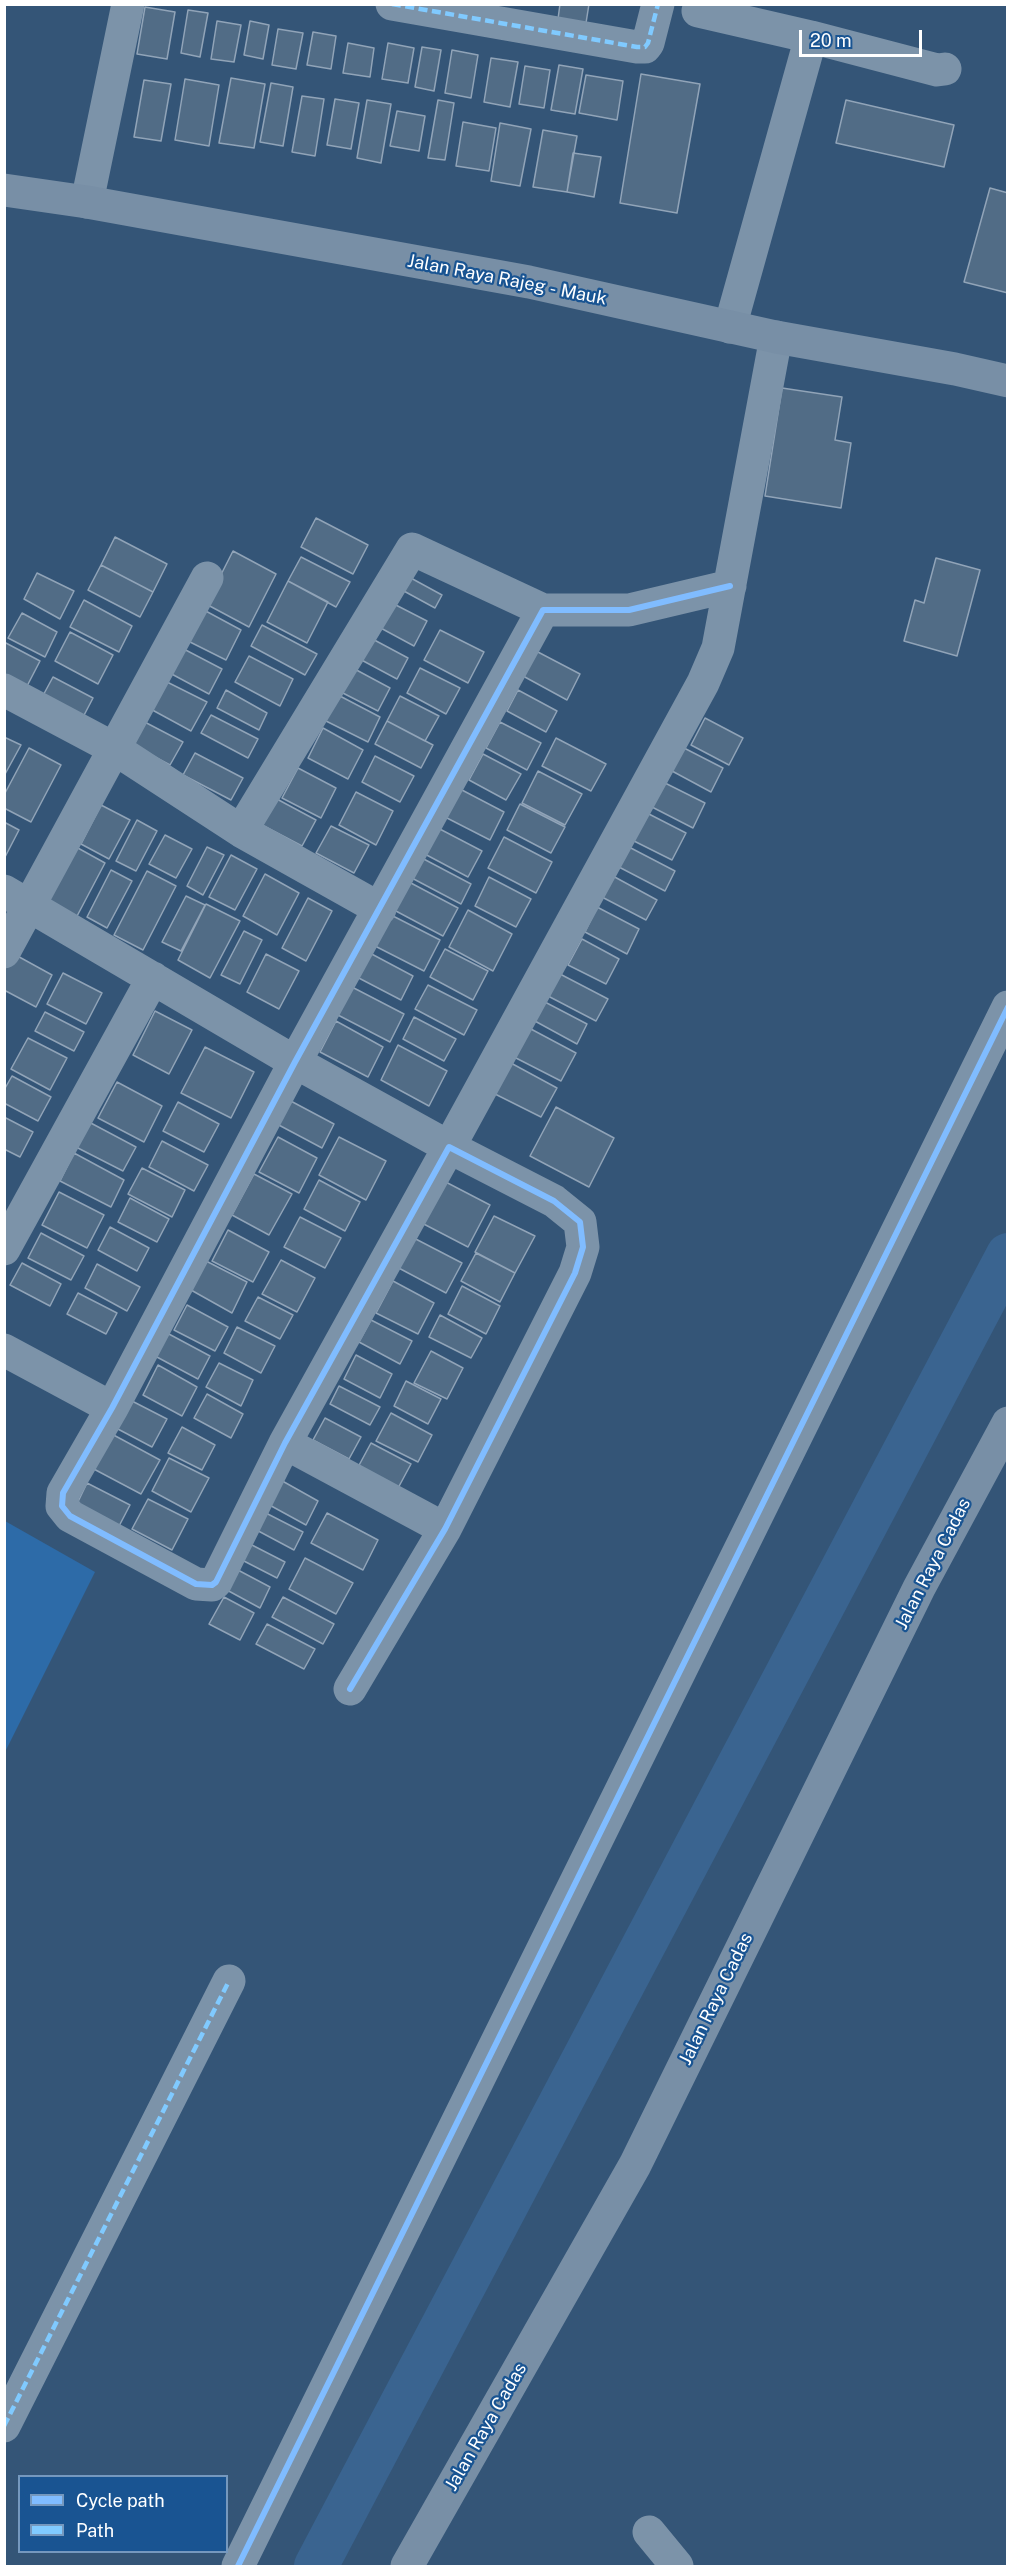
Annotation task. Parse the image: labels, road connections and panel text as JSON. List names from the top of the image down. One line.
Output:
{"streets":{"street":["Jalan Raya Rajeg - Mauk","Jalan Raya Cadas"]},"legend":["Cycle path","Path"],"scale_bar":"20 m"}
